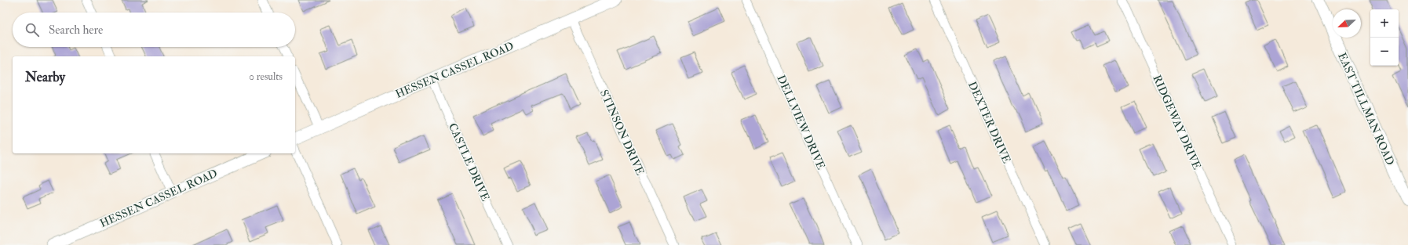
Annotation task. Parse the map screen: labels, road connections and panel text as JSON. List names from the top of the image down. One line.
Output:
{"streets":{"main road":["HESSEN CASSEL ROAD","EAST TILLMAN ROAD"],"street":["DELLVIEW DRIVE","DEXTER DRIVE","RIDGEWAY DRIVE","STINSON DRIVE","CASTLE DRIVE"]},"crossings":[["HESSEN CASSEL ROAD","STINSON DRIVE"],["HESSEN CASSEL ROAD","CASTLE DRIVE"]],"north":"bottom left","page":{"map_buttons":["+","−"],"search":"Search here","heading":["Nearby","0 results"]}}
